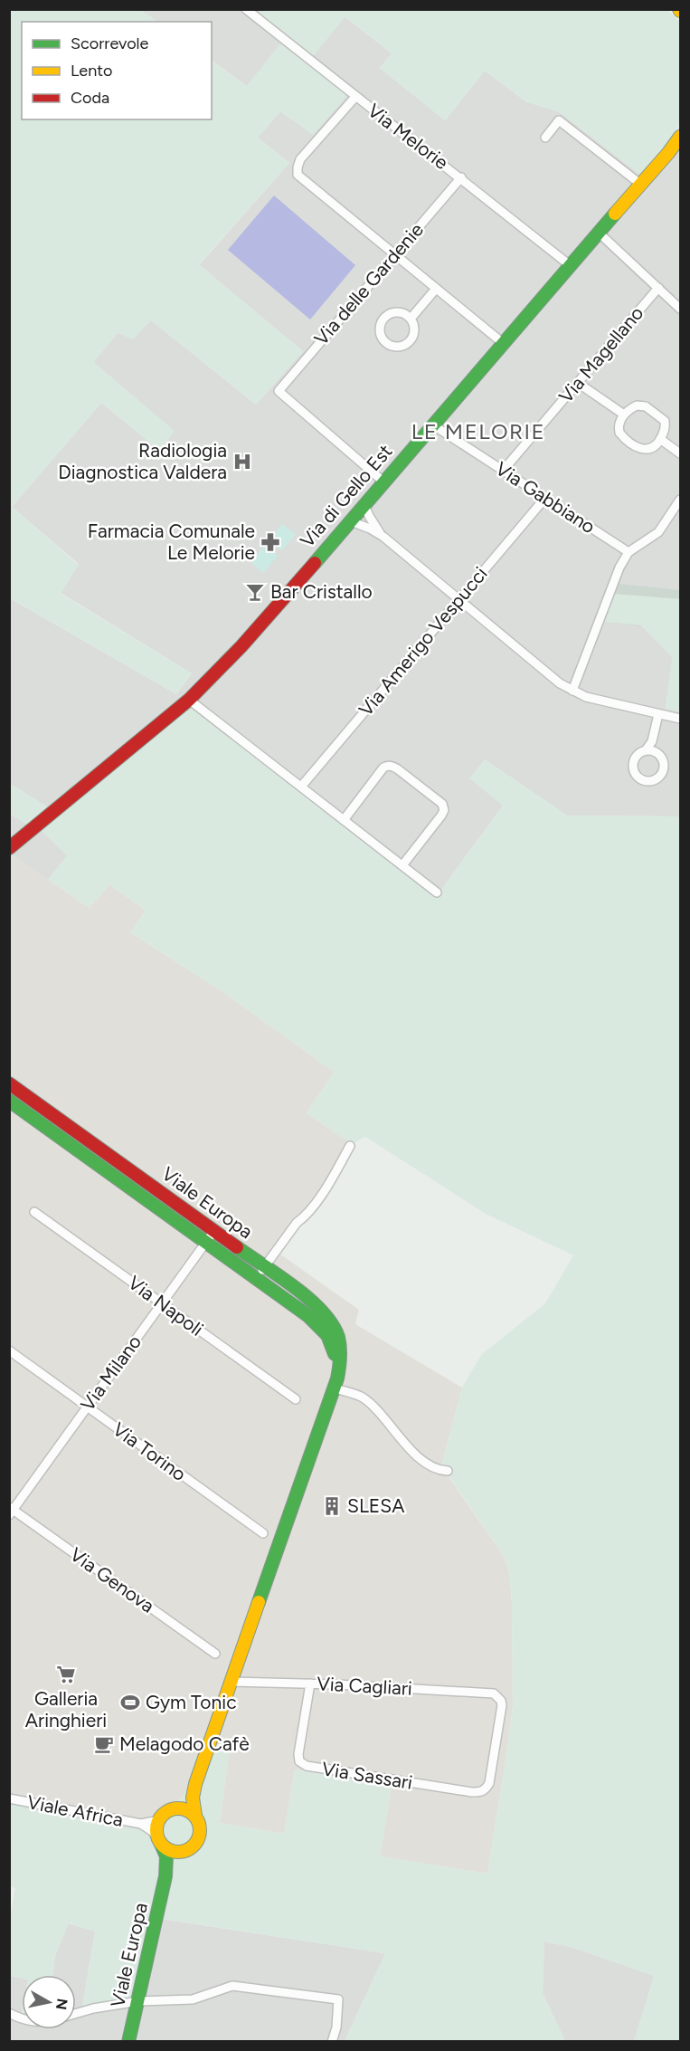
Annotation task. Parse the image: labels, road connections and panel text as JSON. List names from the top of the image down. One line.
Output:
{"streets":{"street":["Via Melorie","Via delle Gardenie","Via Magellano","Via di Gello Est","Via Gabbiano","Via Amerigo Vespucci","Viale Europa","Via Napoli","Via Milano","Via Torino","Via Genova","Via Cagliari","Via Sassari","Viale Africa"]},"crossings":[["Via Melorie","Via delle Gardenie"],["Via Melorie","Via di Gello Est"],["Via delle Gardenie","Via di Gello Est"],["Via Magellano","Via Gabbiano"],["Via di Gello Est","Via Gabbiano"],["Via Gabbiano","Via Amerigo Vespucci"],["Viale Europa","Via Milano"],["Viale Europa","Via Cagliari"],["Viale Europa","Viale Africa"],["Via Napoli","Via Milano"],["Via Milano","Via Torino"],["Via Milano","Via Genova"],["Via Cagliari","Via Sassari"]],"districts":["LE MELORIE"],"places":{"hospital":["Radiologia Diagnostica Valdera"],"pharmacy":["Farmacia Comunale Le Melorie"],"bar":["Bar Cristallo"],"building":["SLESA"],"supermarket":["Galleria Aringhieri"],"sports":["Gym Tonic"],"cafe":["Melagodo Cafè"]},"legend":["Scorrevole","Lento","Coda"],"north":"right"}
